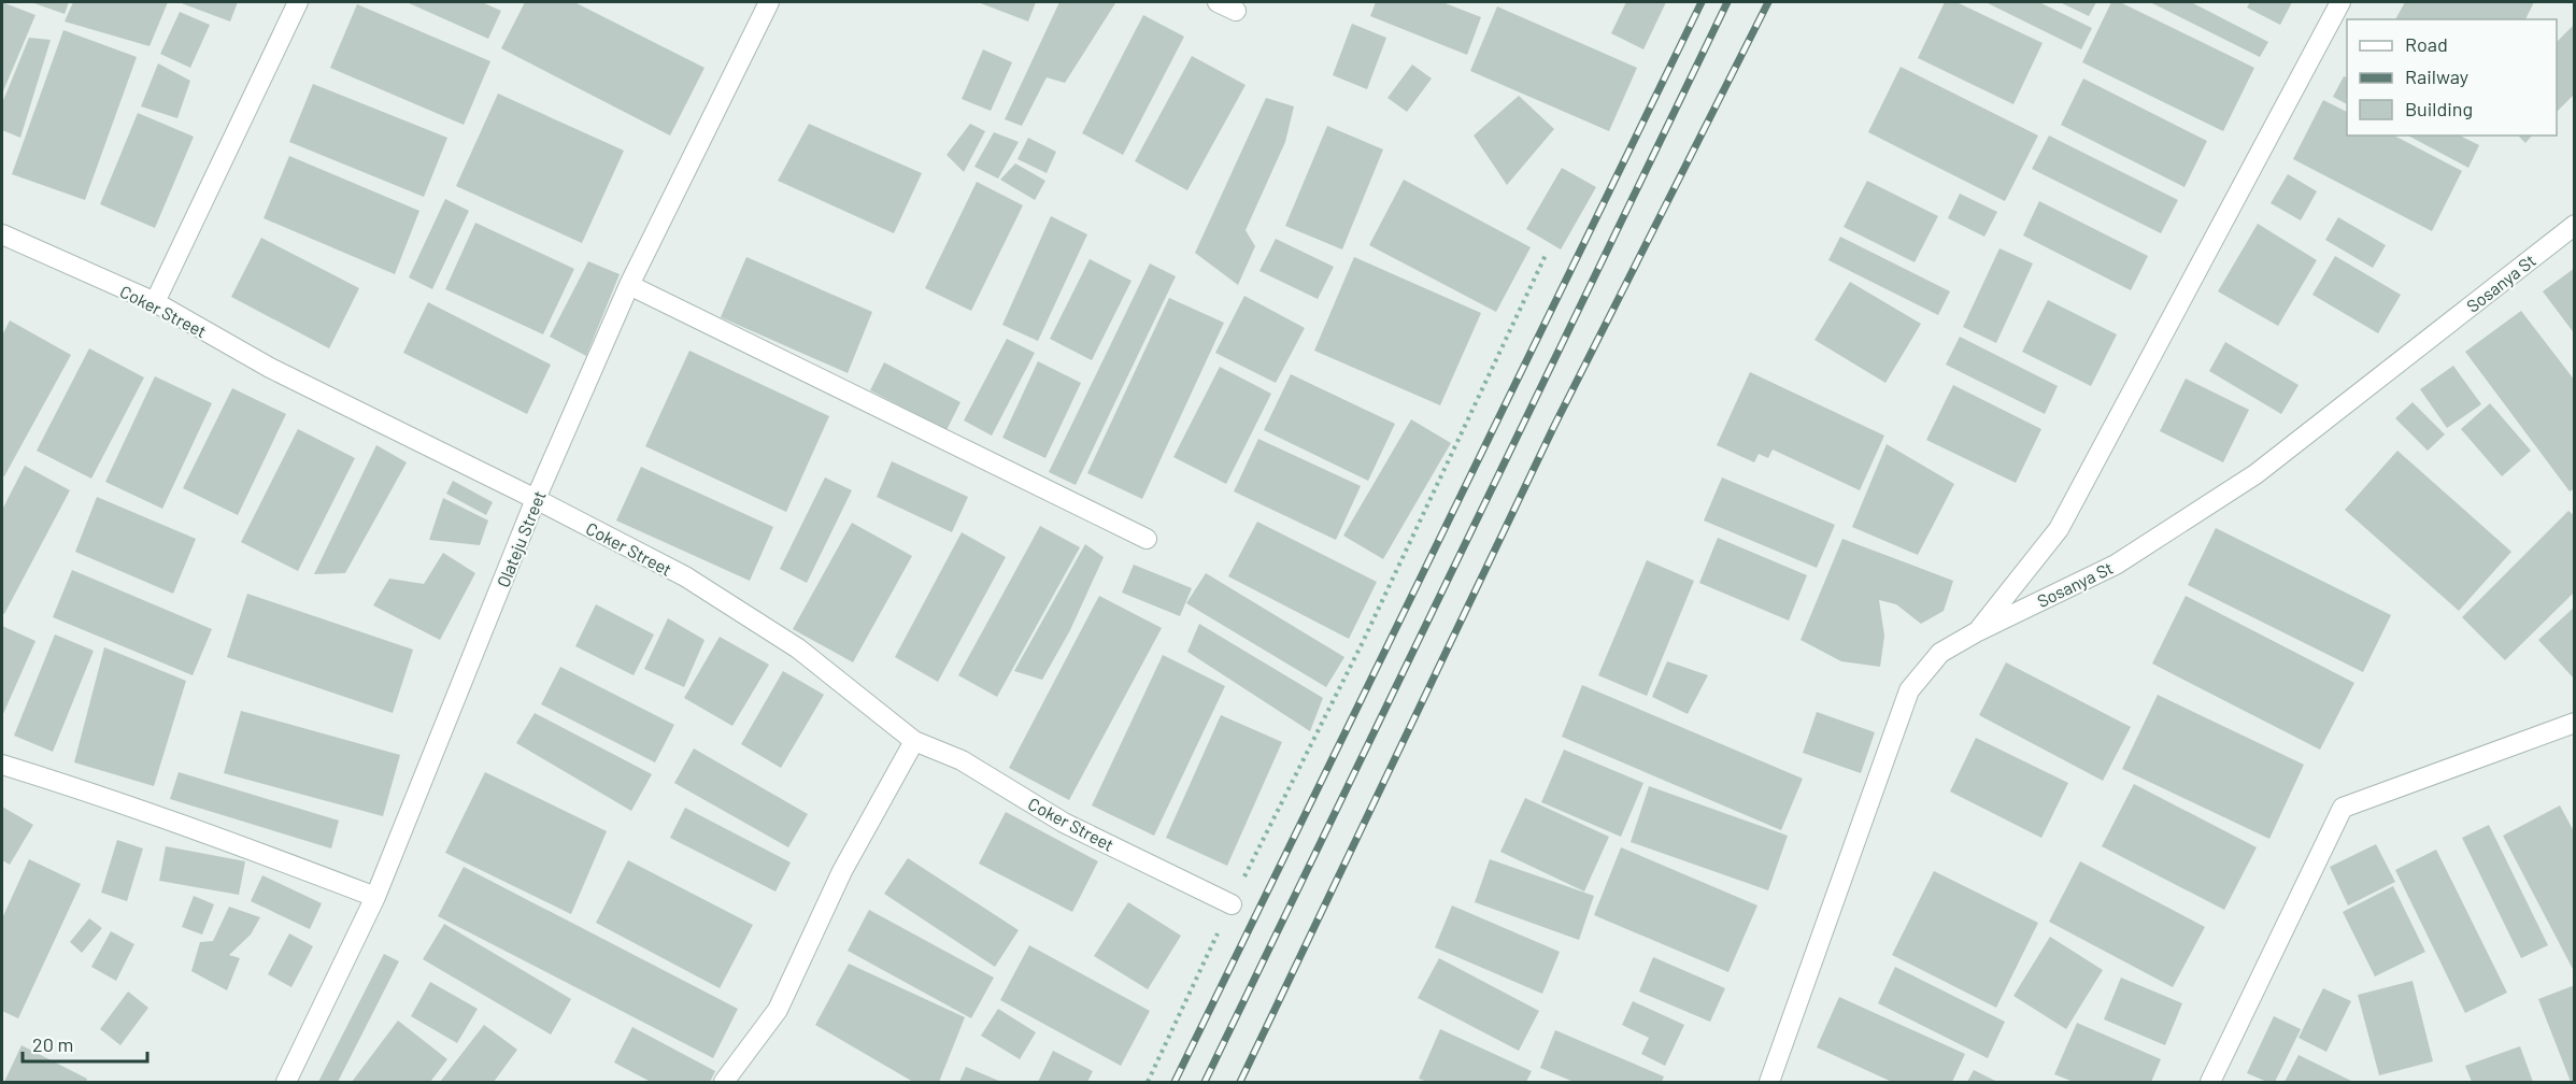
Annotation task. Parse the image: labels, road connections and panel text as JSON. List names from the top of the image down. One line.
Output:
{"streets":{"street":["Sosanya St","Coker Street","Olateju Street"]},"crossings":[["Coker Street","Olateju Street"]],"legend":["Road","Railway","Building"],"scale_bar":"20 m"}
